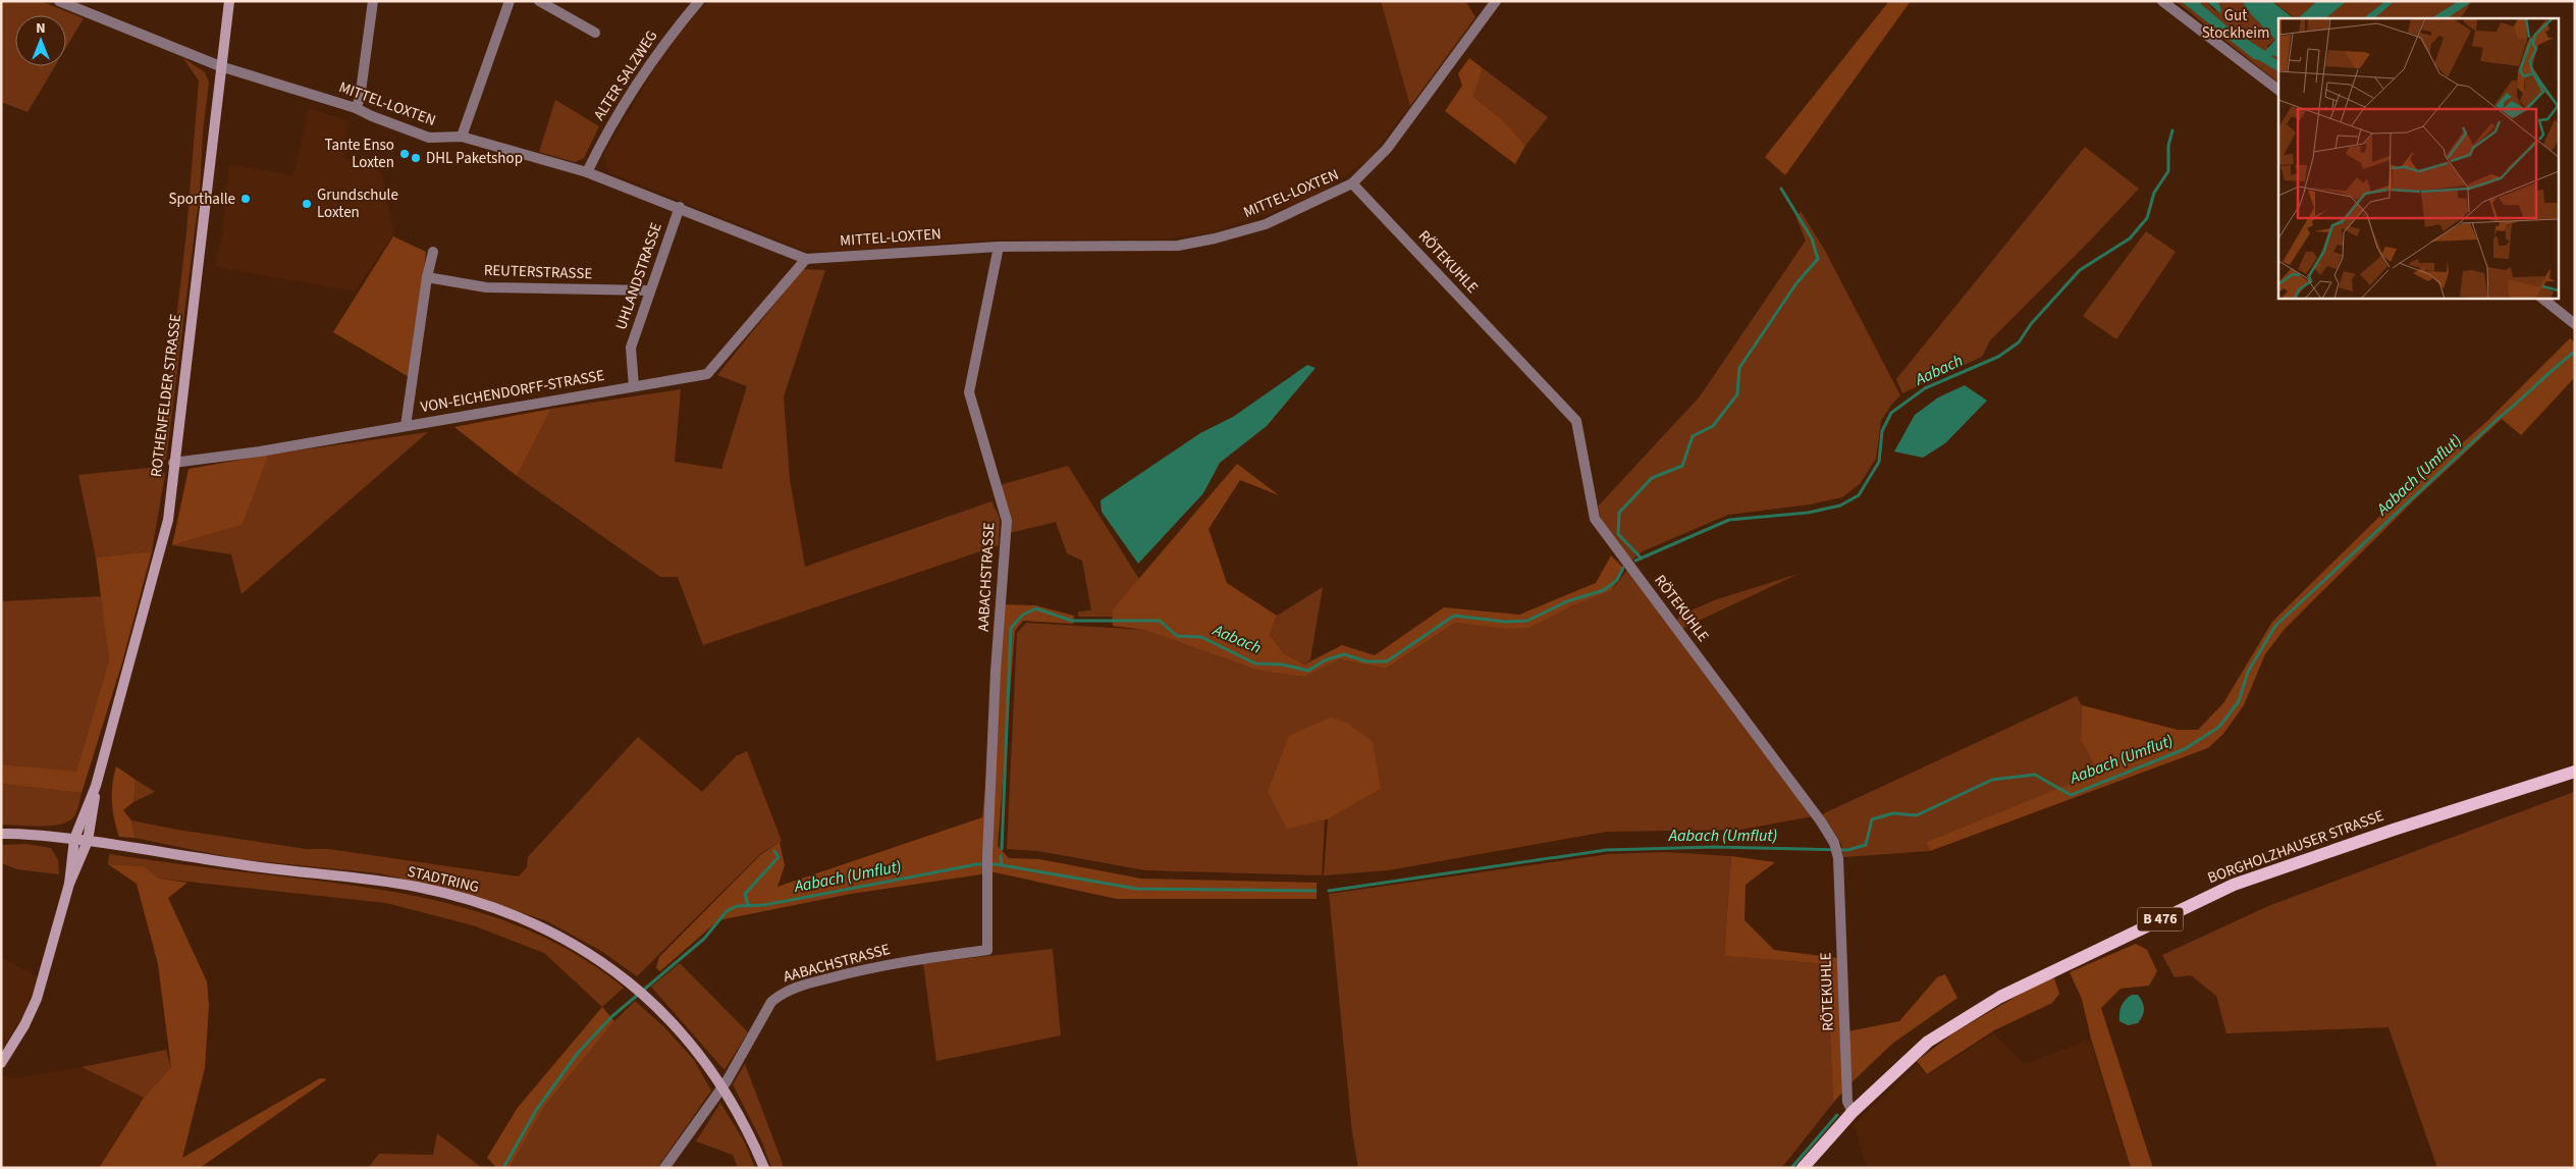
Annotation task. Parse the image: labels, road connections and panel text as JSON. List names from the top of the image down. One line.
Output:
{"streets":{"main road":["BORGHOLZHAUSER STRASSE","B 476"],"street":["ALTER SALZWEG","MITTEL-LOXTEN","RÖTEKUHLE","REUTERSTRASSE","UHLANDSTRASSE","VON-EICHENDORFF-STRASSE","ROTHENFELDER STRASSE","AABACHSTRASSE","STADTRING"]},"crossings":[["ALTER SALZWEG","MITTEL-LOXTEN"],["MITTEL-LOXTEN","RÖTEKUHLE"],["MITTEL-LOXTEN","UHLANDSTRASSE"],["MITTEL-LOXTEN","VON-EICHENDORFF-STRASSE"],["MITTEL-LOXTEN","ROTHENFELDER STRASSE"],["MITTEL-LOXTEN","AABACHSTRASSE"],["RÖTEKUHLE","BORGHOLZHAUSER STRASSE"],["REUTERSTRASSE","UHLANDSTRASSE"],["UHLANDSTRASSE","VON-EICHENDORFF-STRASSE"],["VON-EICHENDORFF-STRASSE","ROTHENFELDER STRASSE"],["ROTHENFELDER STRASSE","STADTRING"]],"water":["Aabach","Aabach (Umflut)"],"parks":["Gut Stockheim"],"places":["Tante Enso Loxten","DHL Paketshop","Sporthalle","Grundschule Loxten"],"north":"top"}
